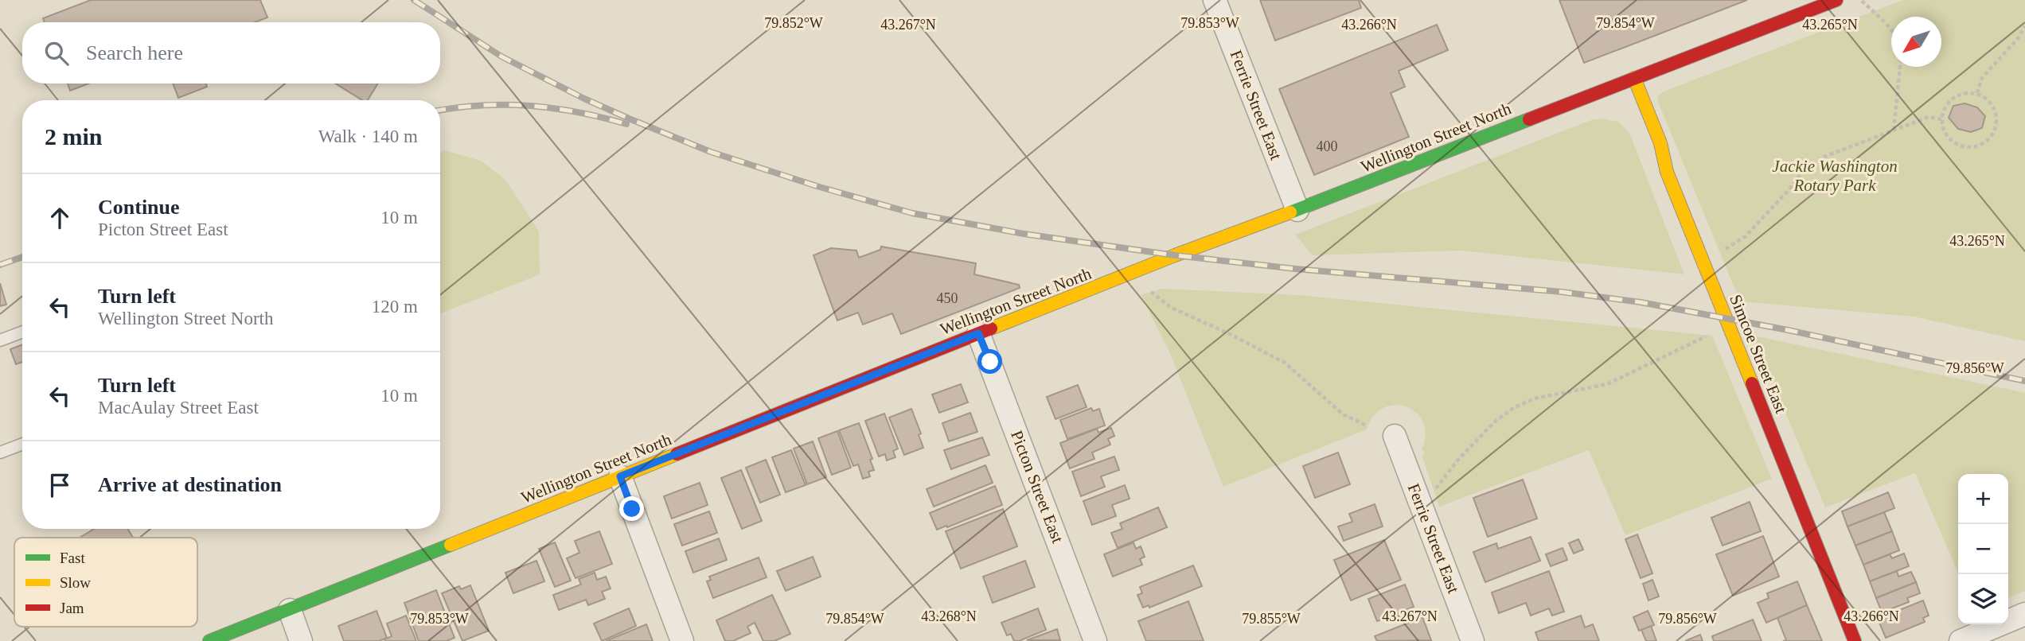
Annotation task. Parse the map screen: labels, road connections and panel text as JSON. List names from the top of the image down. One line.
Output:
{"streets":{"main road":["Wellington Street North","Simcoe Street East"],"street":["Ferrie Street East","Picton Street East"]},"crossings":[["Ferrie Street East","Wellington Street North"],["Wellington Street North","Simcoe Street East"],["Wellington Street North","Picton Street East"]],"parks":["Jackie Washington Rotary Park"],"house_numbers":["400","450"],"legend":["Fast","Slow","Jam"],"north":"bottom left","page":{"search":"Search here","heading":["2 min","Walk · 140 m"],"list":[["Continue","Picton Street East","10 m"],["Turn left","Wellington Street North","120 m"],["Turn left","MacAulay Street East","10 m"],"Arrive at destination"],"map_buttons":["+","−"]},"coordinates":["79.852°W","79.853°W","79.854°W","43.265°N","43.267°N","43.266°N","79.856°W","43.268°N","79.855°W"]}
